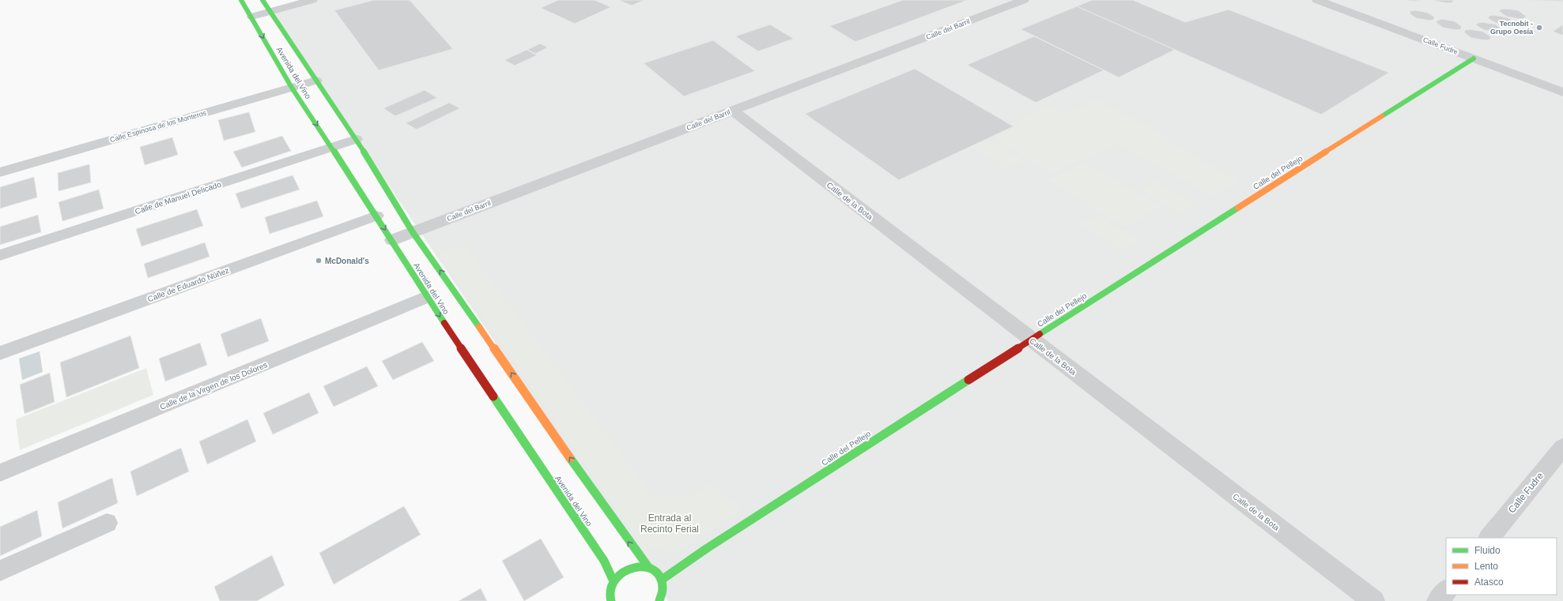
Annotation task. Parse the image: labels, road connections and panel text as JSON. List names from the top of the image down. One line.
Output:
{"streets":{"street":["Calle del Barril","Calle Fudre","Avenida del Vino","Calle Espinosa de los Monteros","Calle del Pellejo","Calle de Manuel Delicado","Calle de la Bota","Calle de Eduardo Núñez","Calle de la Virgen de los Dolores"]},"crossings":[["Calle del Barril","Avenida del Vino"],["Calle del Barril","Calle de la Bota"],["Calle Fudre","Calle del Pellejo"],["Avenida del Vino","Calle Espinosa de los Monteros"],["Avenida del Vino","Calle del Pellejo"],["Avenida del Vino","Calle de Manuel Delicado"],["Avenida del Vino","Calle de Eduardo Núñez"],["Avenida del Vino","Calle de la Virgen de los Dolores"],["Calle del Pellejo","Calle de la Bota"]],"parks":["Entrada al Recinto Ferial"],"places":["Tecnobit - Grupo Oesía","McDonald's"],"legend":["Fluido","Lento","Atasco"]}
